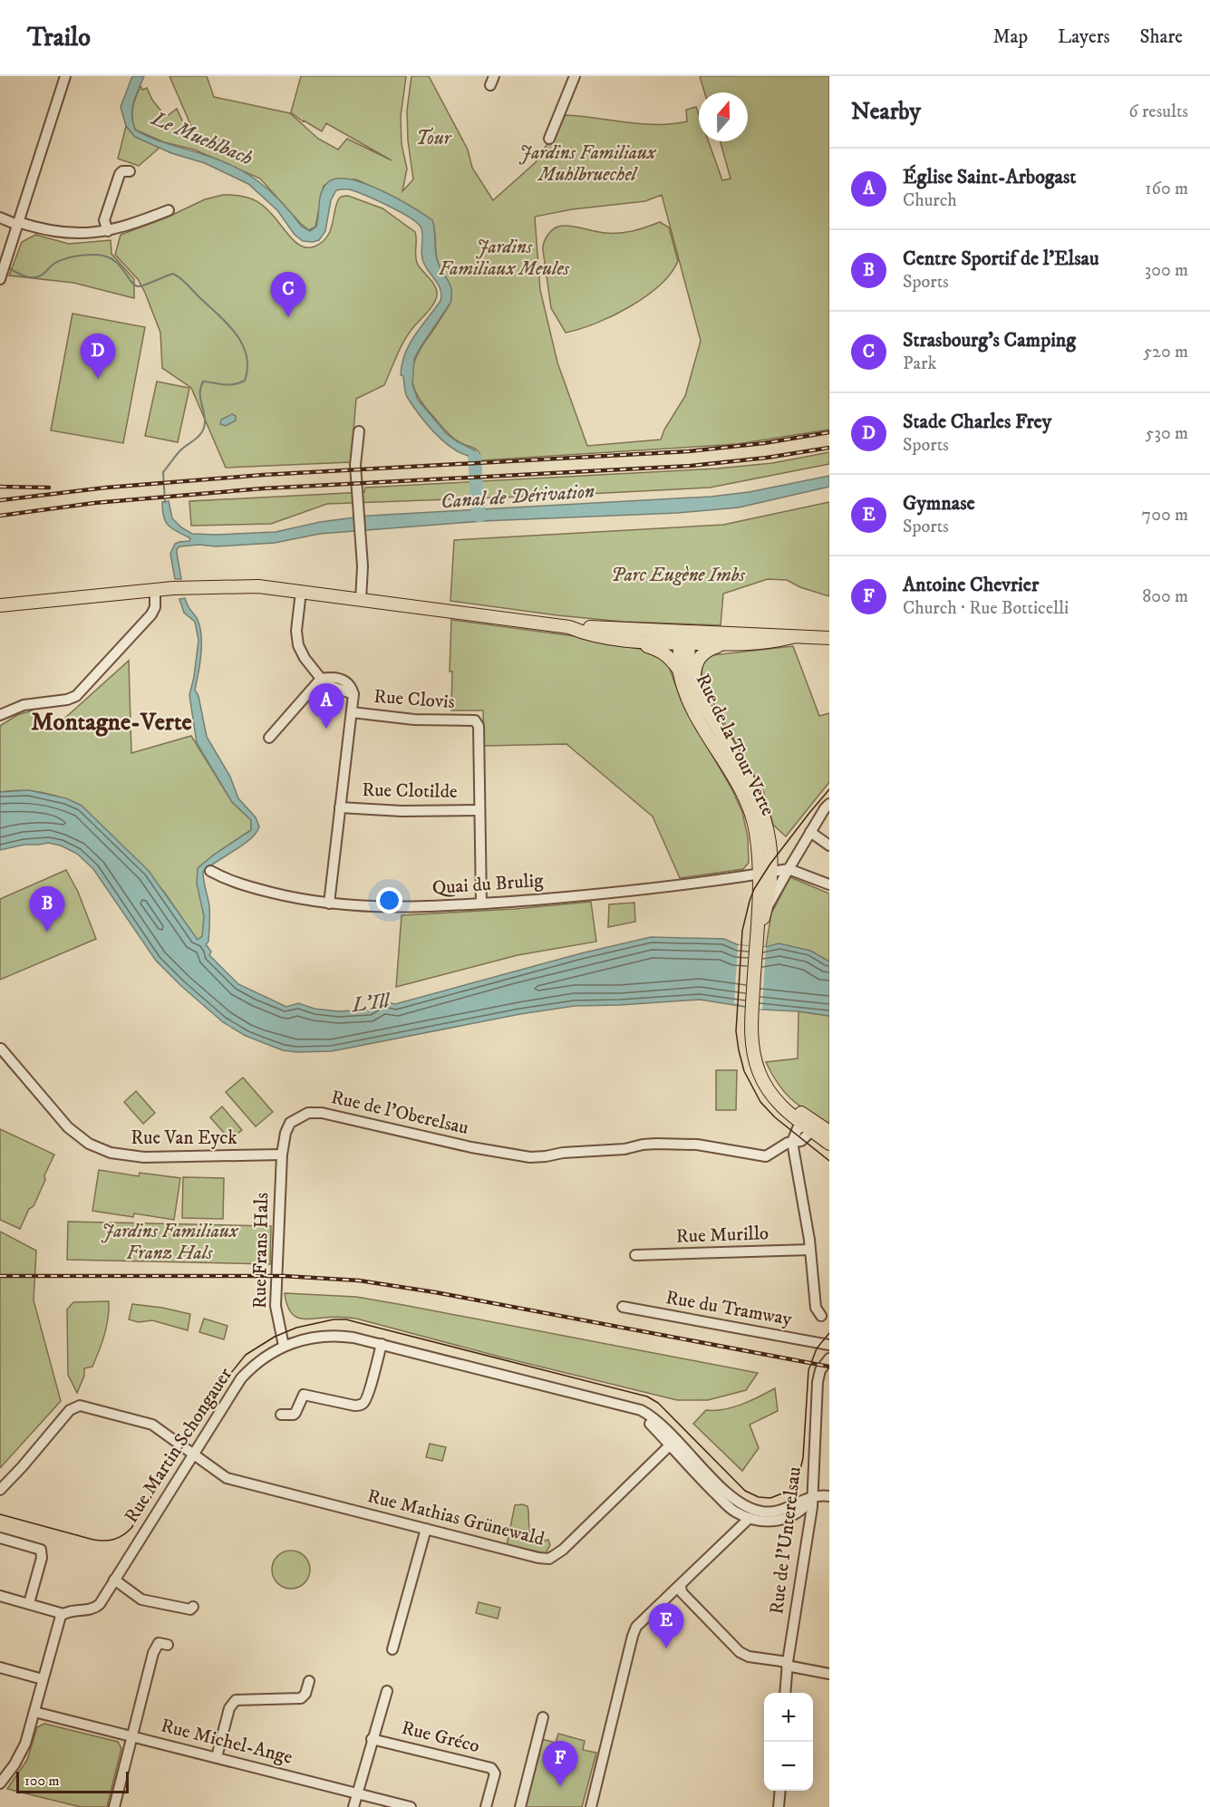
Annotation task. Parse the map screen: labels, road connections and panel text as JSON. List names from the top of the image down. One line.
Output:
{"streets":{"main road":["Rue de la Tour Verte"],"street":["Rue Clovis","Rue Clotilde","Quai du Brulig","Rue de l'Oberelsau","Rue Van Eyck","Rue Murillo","Rue Frans Hals","Rue du Tramway","Rue Martin Schongauer","Rue Mathias Grünewald","Rue de l'Unterelsau","Rue Gréco","Rue Michel-Ange"]},"crossings":[["Rue Clovis","Rue Clotilde"],["Rue de la Tour Verte","Quai du Brulig"],["Rue de l'Oberelsau","Rue Van Eyck"],["Rue de l'Oberelsau","Rue Frans Hals"],["Rue Van Eyck","Rue Frans Hals"],["Rue Frans Hals","Rue Martin Schongauer"],["Rue Martin Schongauer","Rue Mathias Grünewald"],["Rue Martin Schongauer","Rue de l'Unterelsau"],["Rue Gréco","Rue Michel-Ange"]],"districts":["Montagne-Verte"],"water":["Le Muehlbach","Canal de Dérivation","L'Ill"],"parks":["Tour","Jardins Familiaux Muhlbruechel","Jardins Familiaux Meules","Parc Eugène Imbs","Jardins Familiaux Franz Hals"],"scale_bar":"100 m","north":"top","page":{"header":"Trailo","nav":["Map","Layers","Share"],"heading":["Nearby","6 results"],"list":[{"mark":"A","name":"Église Saint-Arbogast","note":"Church","value":"160 m"},{"mark":"B","name":"Centre Sportif de l'Elsau","note":"Sports","value":"300 m"},{"mark":"C","name":"Strasbourg's Camping","note":"Park","value":"520 m"},{"mark":"D","name":"Stade Charles Frey","note":"Sports","value":"530 m"},{"mark":"E","name":"Gymnase","note":"Sports","value":"700 m"},{"mark":"F","name":"Antoine Chevrier","note":"Church · Rue Botticelli","value":"800 m"}],"pins":["C","D","A","B","E","F"],"map_buttons":["+","−"],"scale":"100 m"}}
